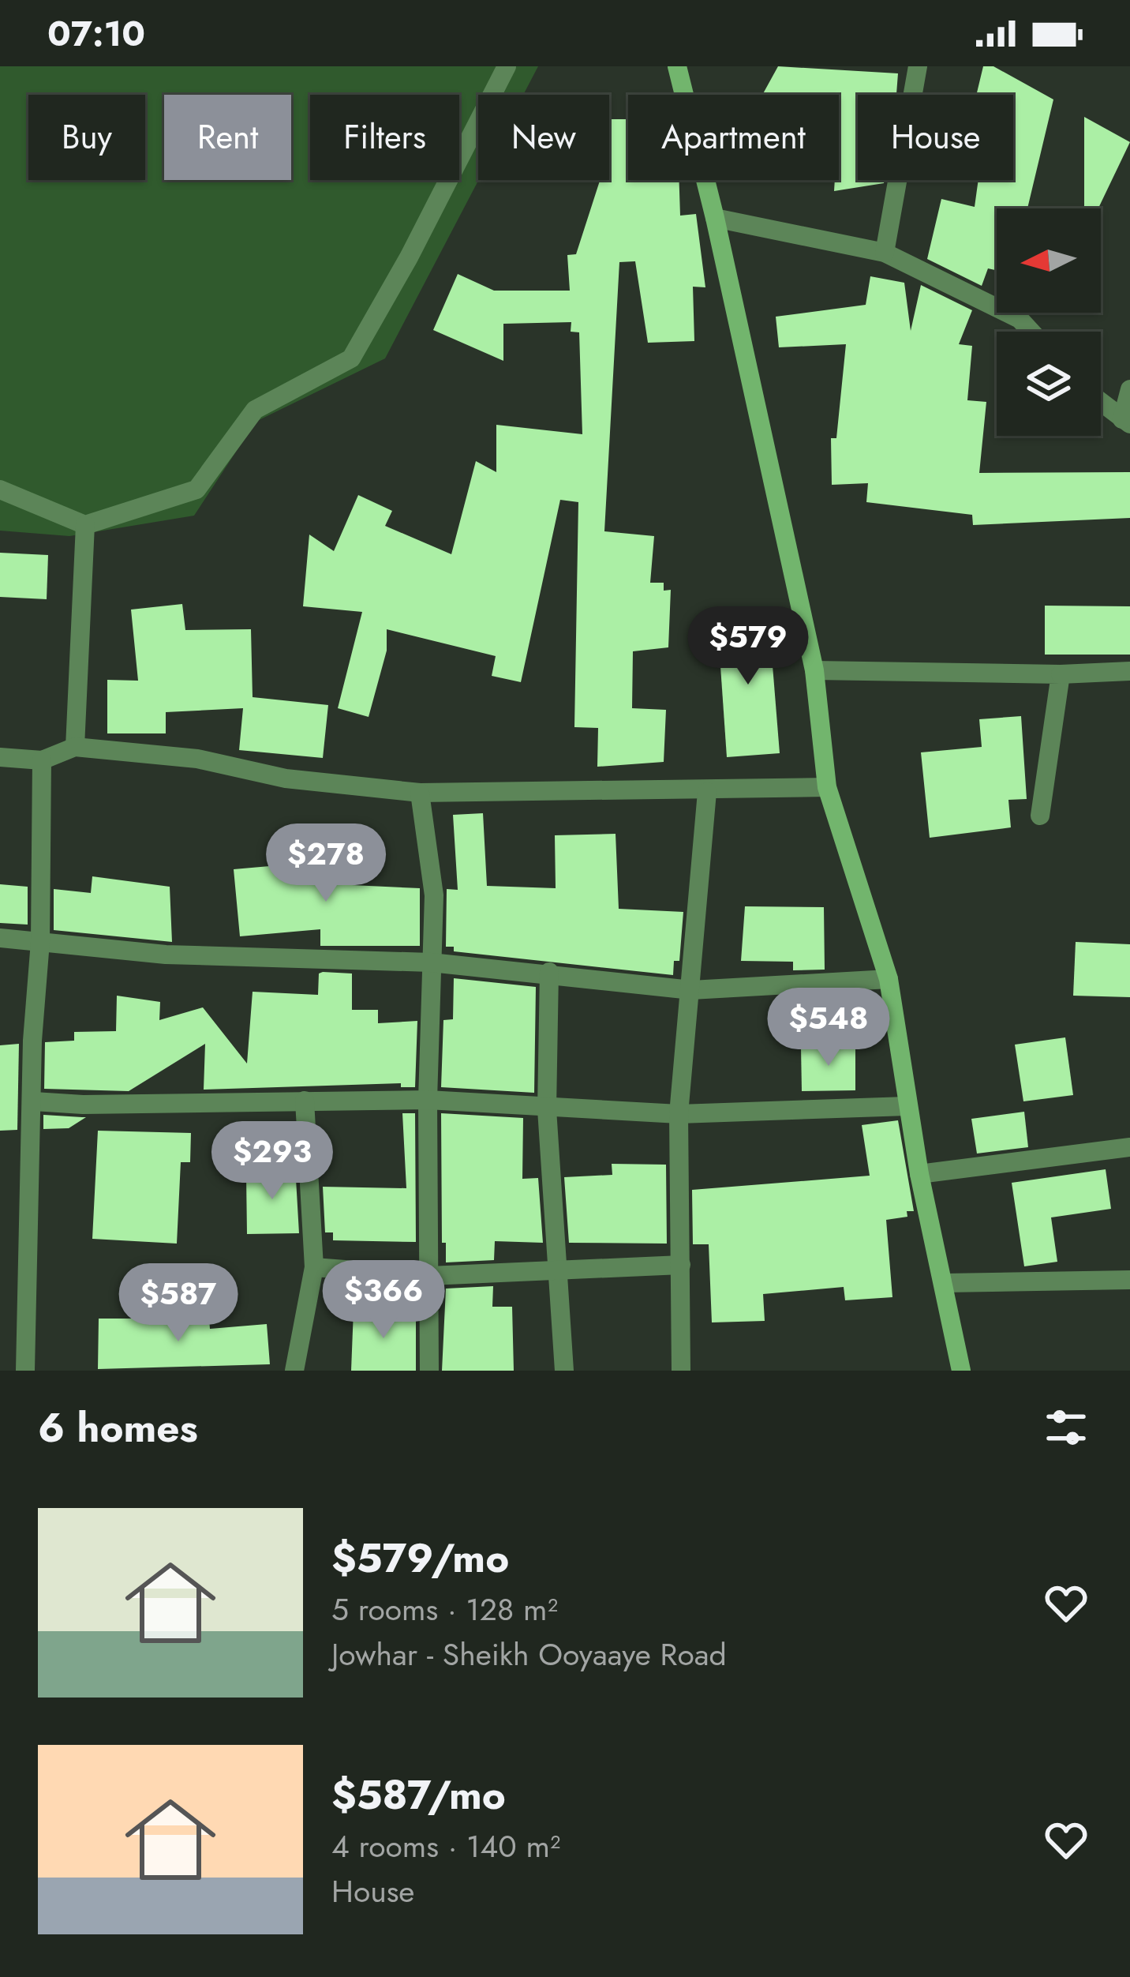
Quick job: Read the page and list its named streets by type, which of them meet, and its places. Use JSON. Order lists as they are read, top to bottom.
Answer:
{
  "north": "left",
  "page": {
    "status": "07:10",
    "chip": [
      "Buy",
      "Rent",
      "Filters",
      "New",
      "Apartment",
      "House"
    ],
    "price": [
      "$579",
      "$278",
      "$548",
      "$293",
      "$366",
      "$587"
    ],
    "heading": "6 homes",
    "list": [
      {
        "name": "$579/mo",
        "note": "5 rooms · 128 m² · Jowhar - Sheikh Ooyaaye Road"
      },
      {
        "name": "$587/mo",
        "note": "4 rooms · 140 m² · House"
      }
    ]
  }
}
